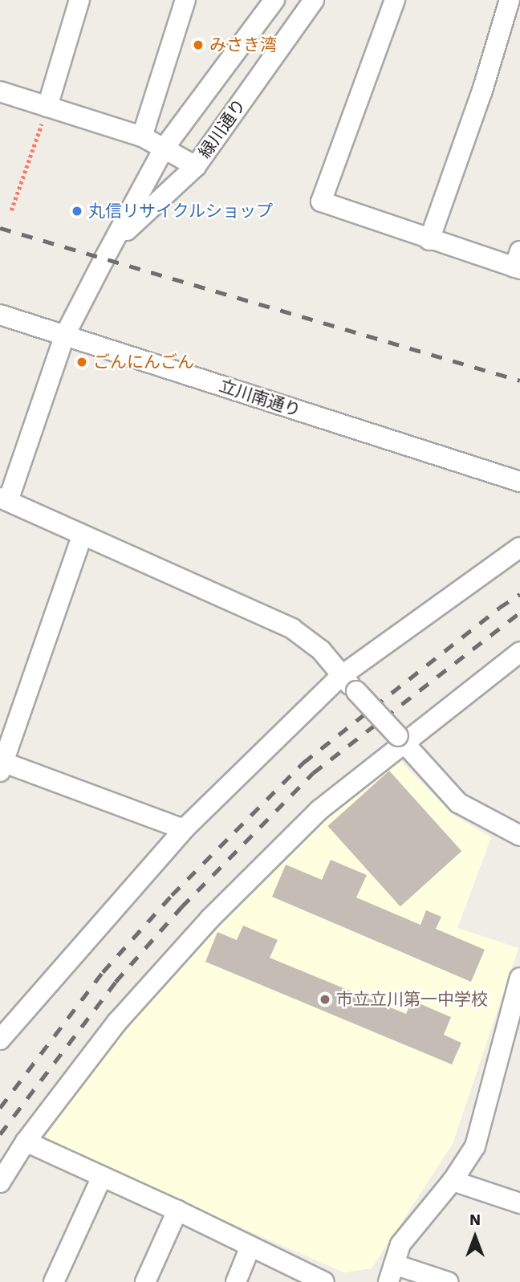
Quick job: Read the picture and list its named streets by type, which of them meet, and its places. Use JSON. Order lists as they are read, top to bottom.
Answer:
{
  "streets": {
    "street": ["緑川通り", "立川南通り"]
  },
  "crossings": [
    ["緑川通り", "立川南通り"]
  ],
  "places": [
    "みさき湾",
    "丸信リサイクルショップ",
    "ごんにんごん",
    "市立立川第一中学校"
  ],
  "north": "top"
}
